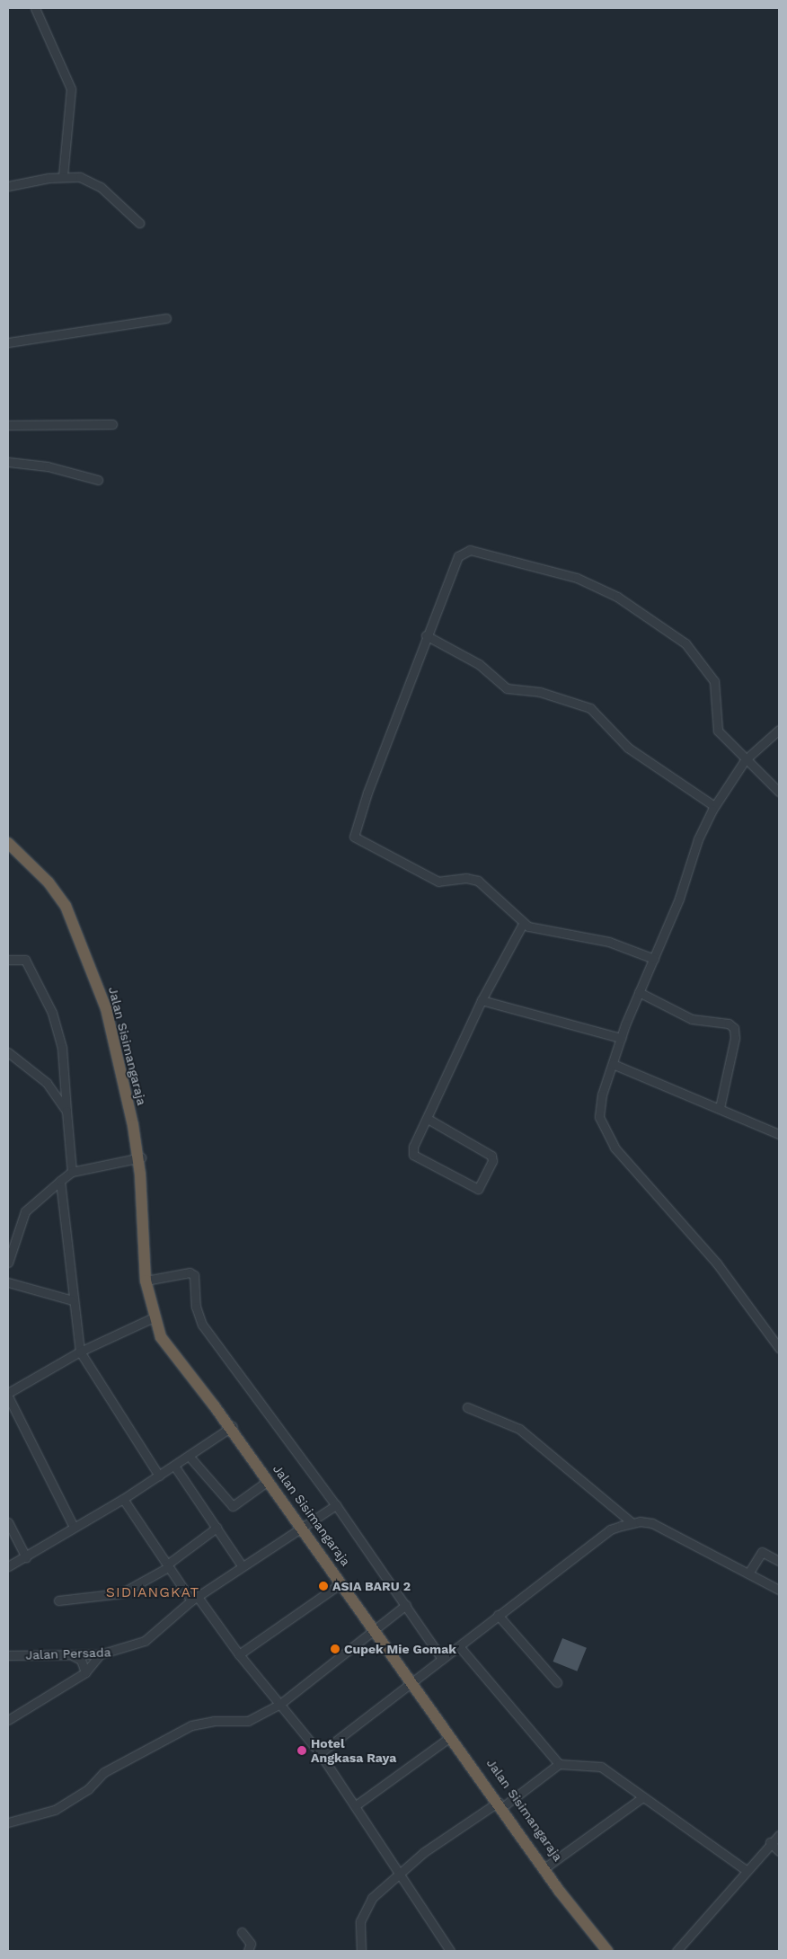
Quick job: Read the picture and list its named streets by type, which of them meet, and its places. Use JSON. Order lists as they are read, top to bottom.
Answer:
{
  "streets": {
    "highway": ["Jalan Sisimangaraja"],
    "street": ["Jalan Persada"]
  },
  "crossings": [
    ["Jalan Sisimangaraja", "Jalan Persada"]
  ],
  "districts": ["SIDIANGKAT"],
  "places": ["ASIA BARU 2", "Cupek Mie Gomak", "Hotel Angkasa Raya"]
}
